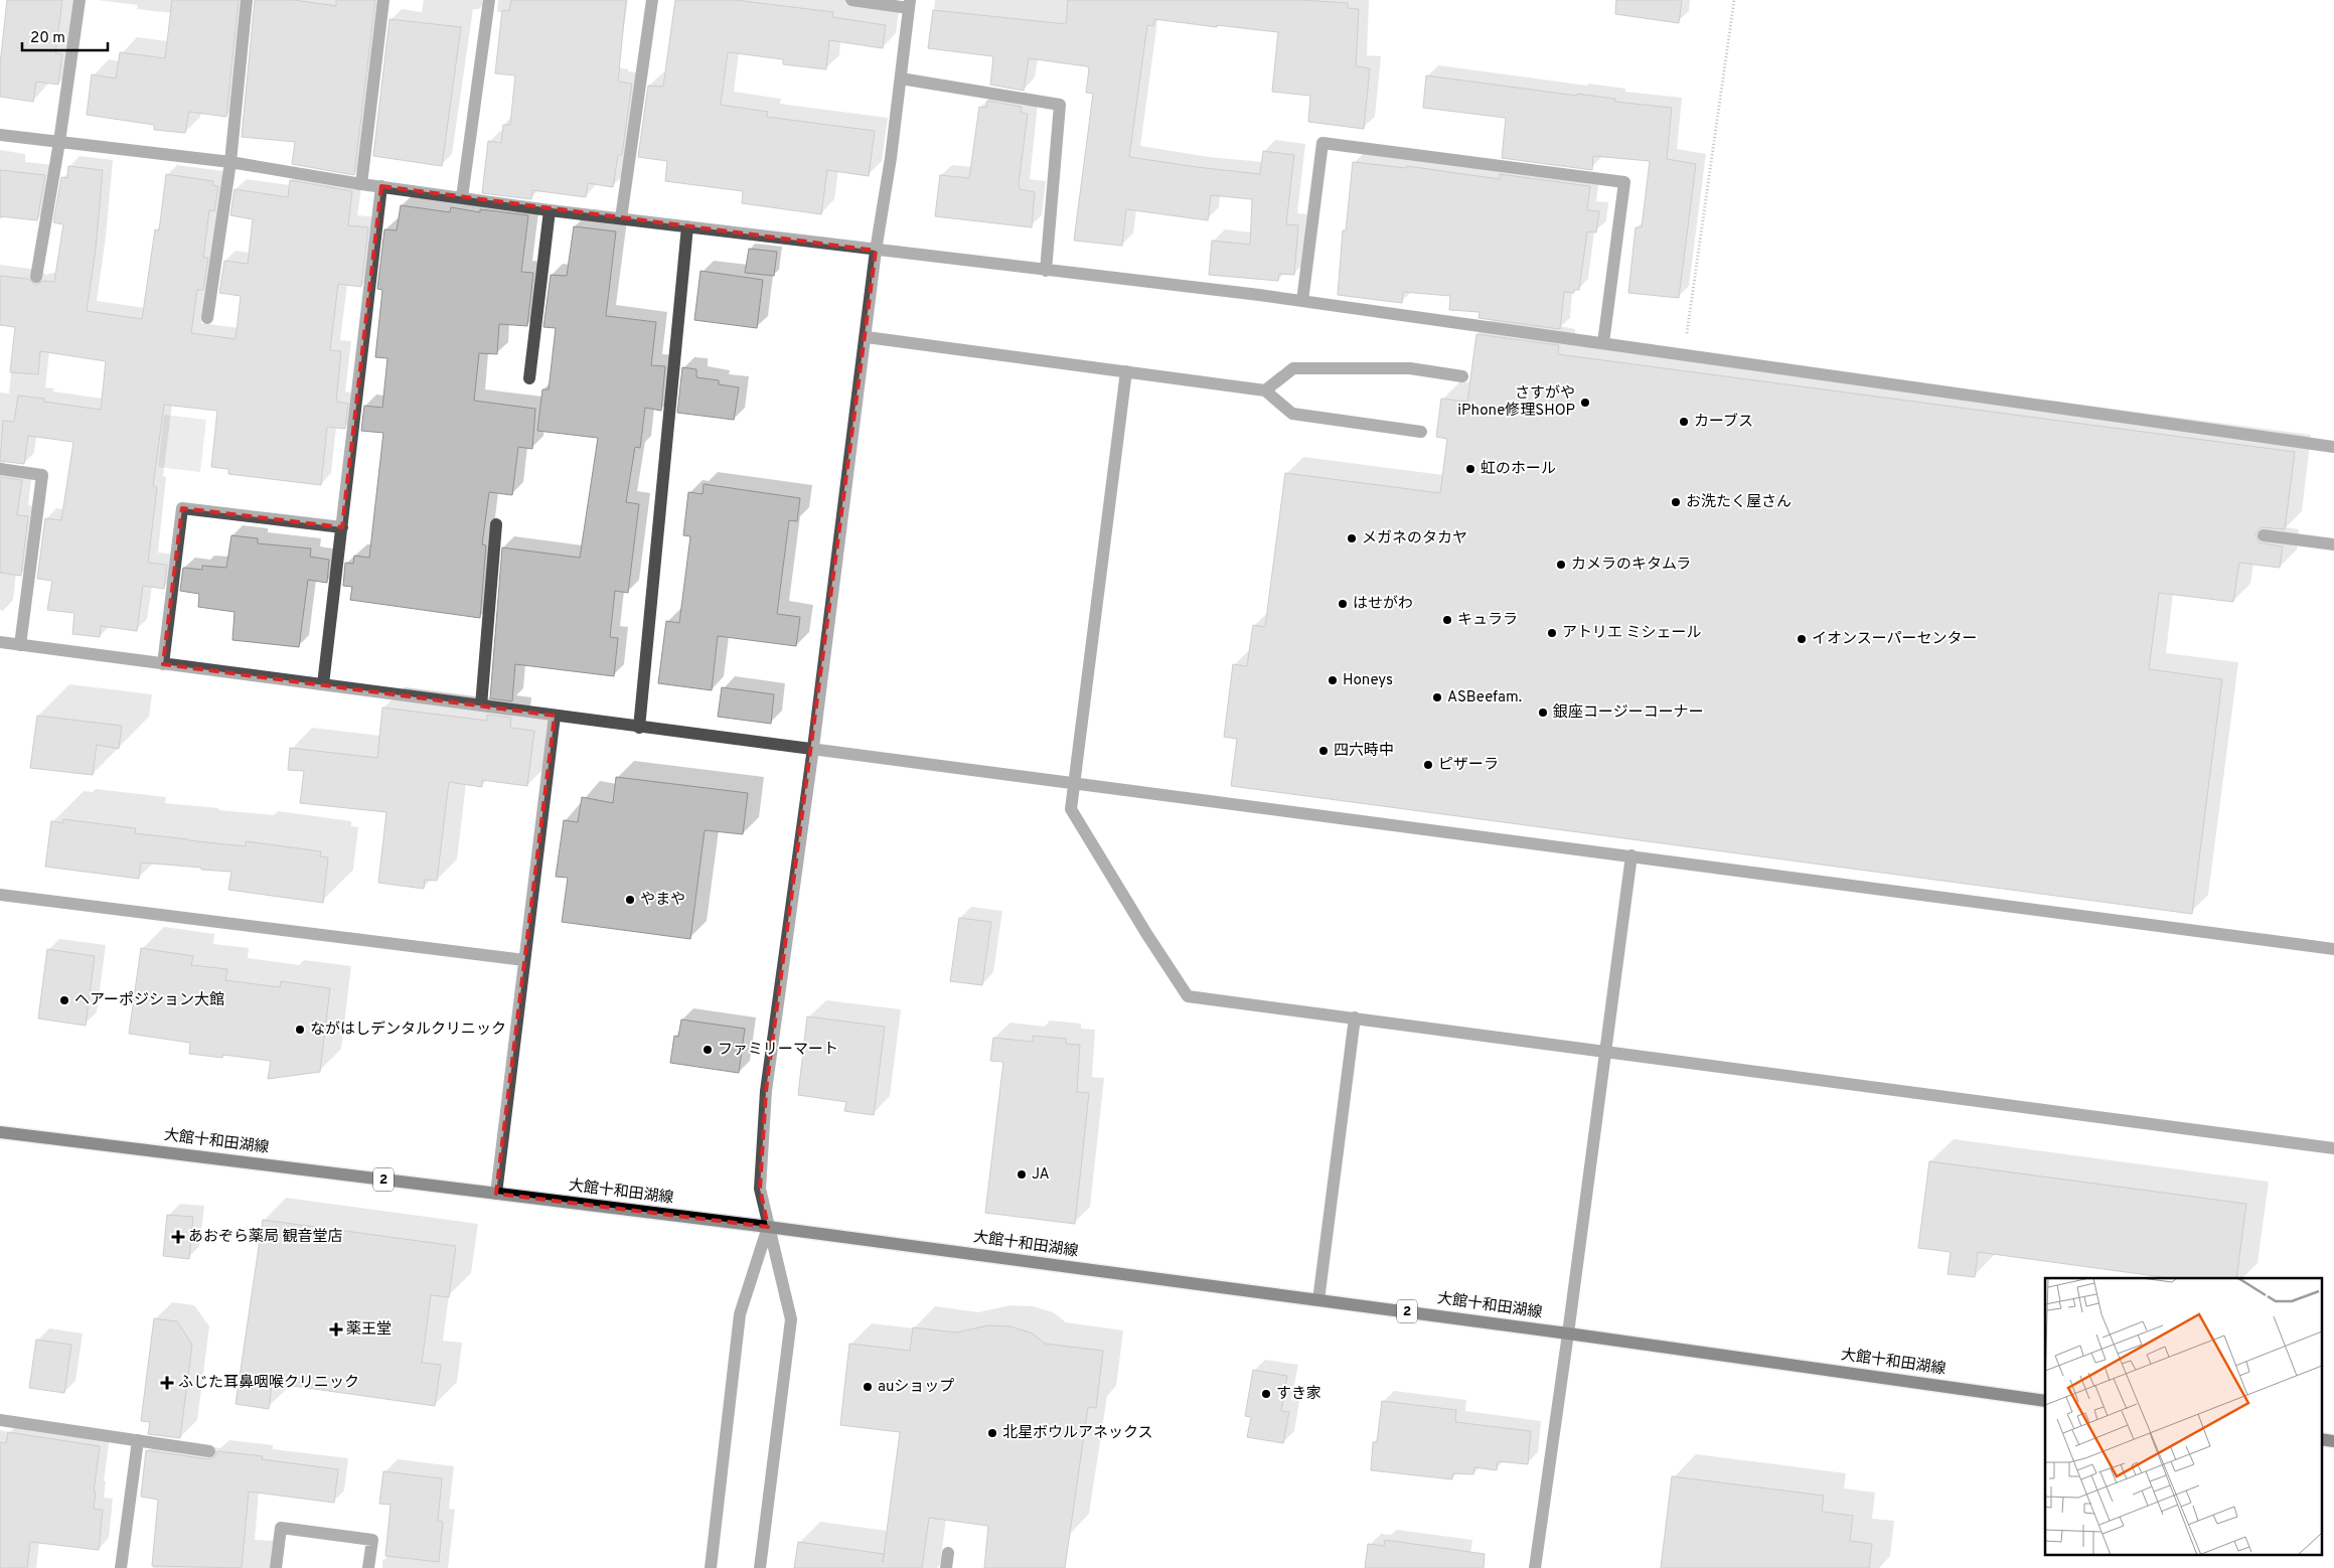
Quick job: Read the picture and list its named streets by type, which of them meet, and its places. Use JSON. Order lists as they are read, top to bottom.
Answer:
{
  "streets": {
    "main road": ["大館十和田湖線", "2"]
  },
  "places": {
    "other": [
      "さすがや iPhone修理SHOP",
      "カーブス",
      "虹のホール",
      "お洗たく屋さん",
      "メガネのタカヤ",
      "カメラのキタムラ",
      "はせがわ",
      "キュララ",
      "アトリエ ミシェール",
      "イオンスーパーセンター",
      "Honeys",
      "ASBeefam.",
      "銀座コージーコーナー",
      "四六時中",
      "ピザーラ",
      "やまや",
      "ヘアーポジション大館",
      "ながはしデンタルクリニック",
      "ファミリーマート",
      "JA",
      "auショップ",
      "すき家",
      "北星ボウルアネックス"
    ],
    "health": ["あおぞら薬局 観音堂店", "薬王堂", "ふじた耳鼻咽喉クリニック"]
  },
  "scale_bar": "20 m"
}
